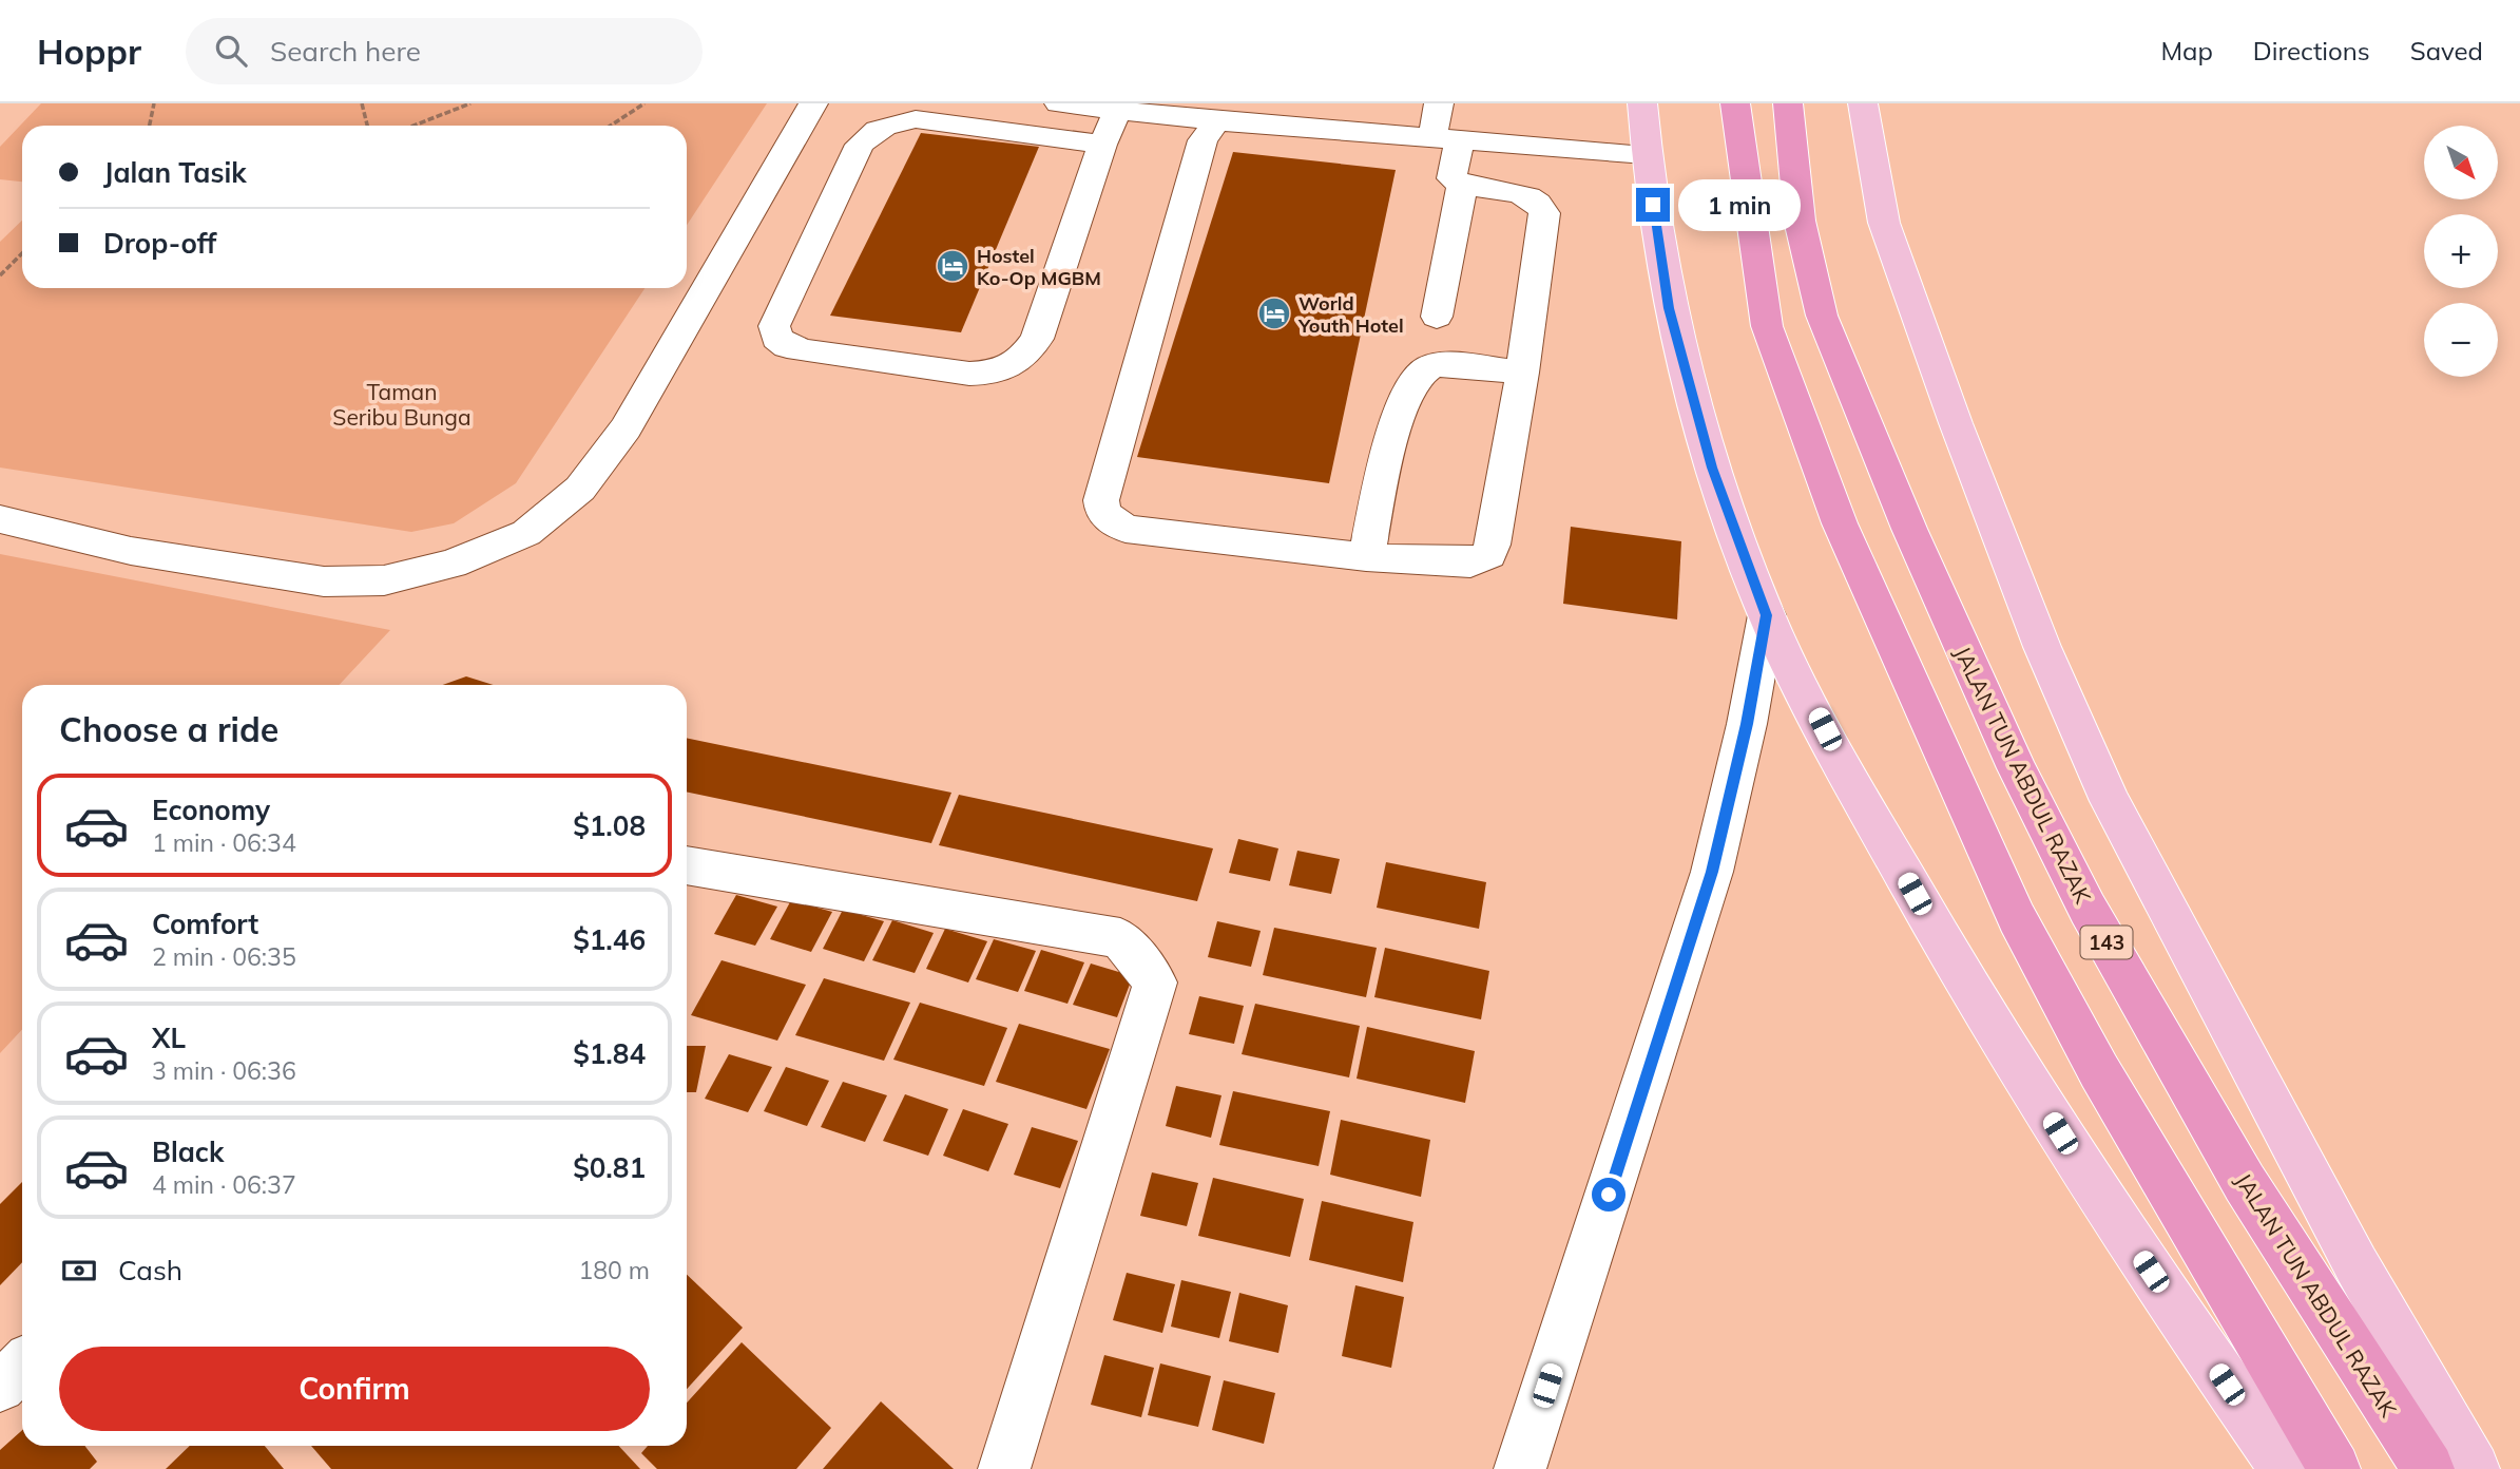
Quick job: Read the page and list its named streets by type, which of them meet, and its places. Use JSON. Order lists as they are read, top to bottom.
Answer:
{
  "streets": {
    "highway": ["JALAN TUN ABDUL RAZAK", "143"]
  },
  "parks": ["Taman Seribu Bunga"],
  "places": {
    "hotel": ["Hostel Ko-Op MGBM", "World Youth Hotel"]
  },
  "north": "bottom right",
  "page": {
    "header": "Hoppr",
    "search": "Search here",
    "nav": ["Map", "Directions", "Saved"],
    "map_buttons": ["+", "−"],
    "banner": ["Jalan Tasik", "Drop-off"],
    "bubble": "1 min",
    "heading": "Choose a ride",
    "list": [
      {
        "name": "Economy",
        "note": "1 min · 06:34",
        "value": "$1.08"
      },
      {
        "name": "Comfort",
        "note": "2 min · 06:35",
        "value": "$1.46"
      },
      {
        "name": "XL",
        "note": "3 min · 06:36",
        "value": "$1.84"
      },
      {
        "name": "Black",
        "note": "4 min · 06:37",
        "value": "$0.81"
      }
    ],
    "pay": ["Cash", "180 m"],
    "buttons": "Confirm"
  }
}
